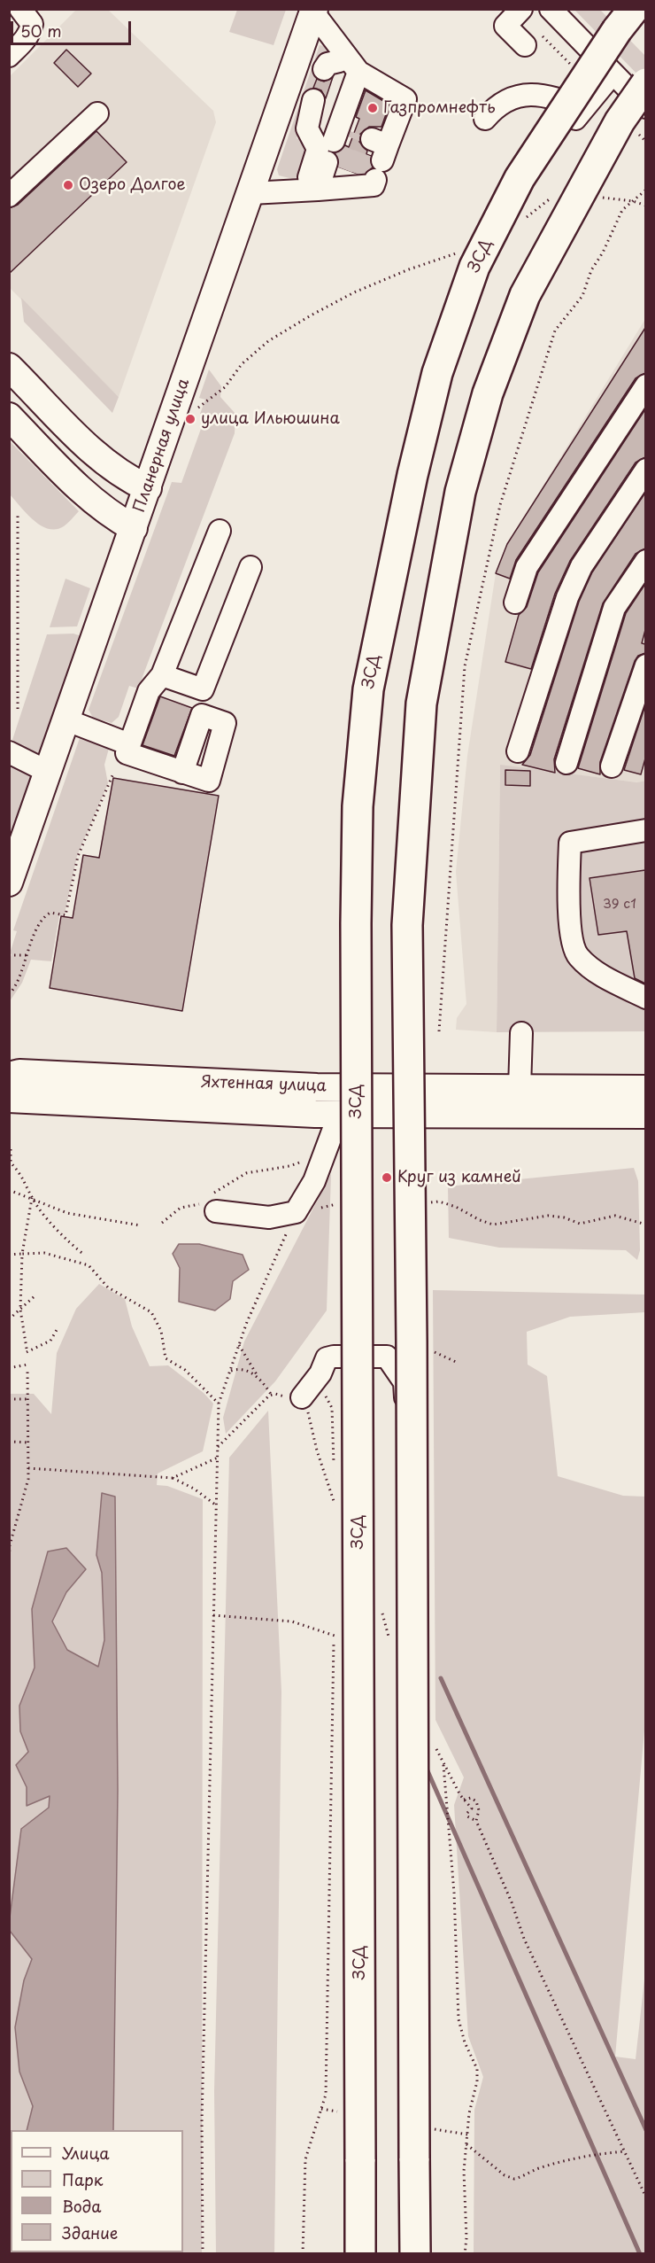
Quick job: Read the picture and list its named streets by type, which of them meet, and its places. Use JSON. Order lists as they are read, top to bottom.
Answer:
{
  "streets": {
    "highway": ["ЗСД"],
    "main road": ["Планерная улица", "Яхтенная улица"]
  },
  "places": [
    "Газпромнефть",
    "Озеро Долгое",
    "улица Ильюшина",
    "Круг из камней"
  ],
  "house_numbers": ["39 с1"],
  "legend": [
    "Улица",
    "Парк",
    "Вода",
    "Здание"
  ],
  "scale_bar": "50 m"
}
